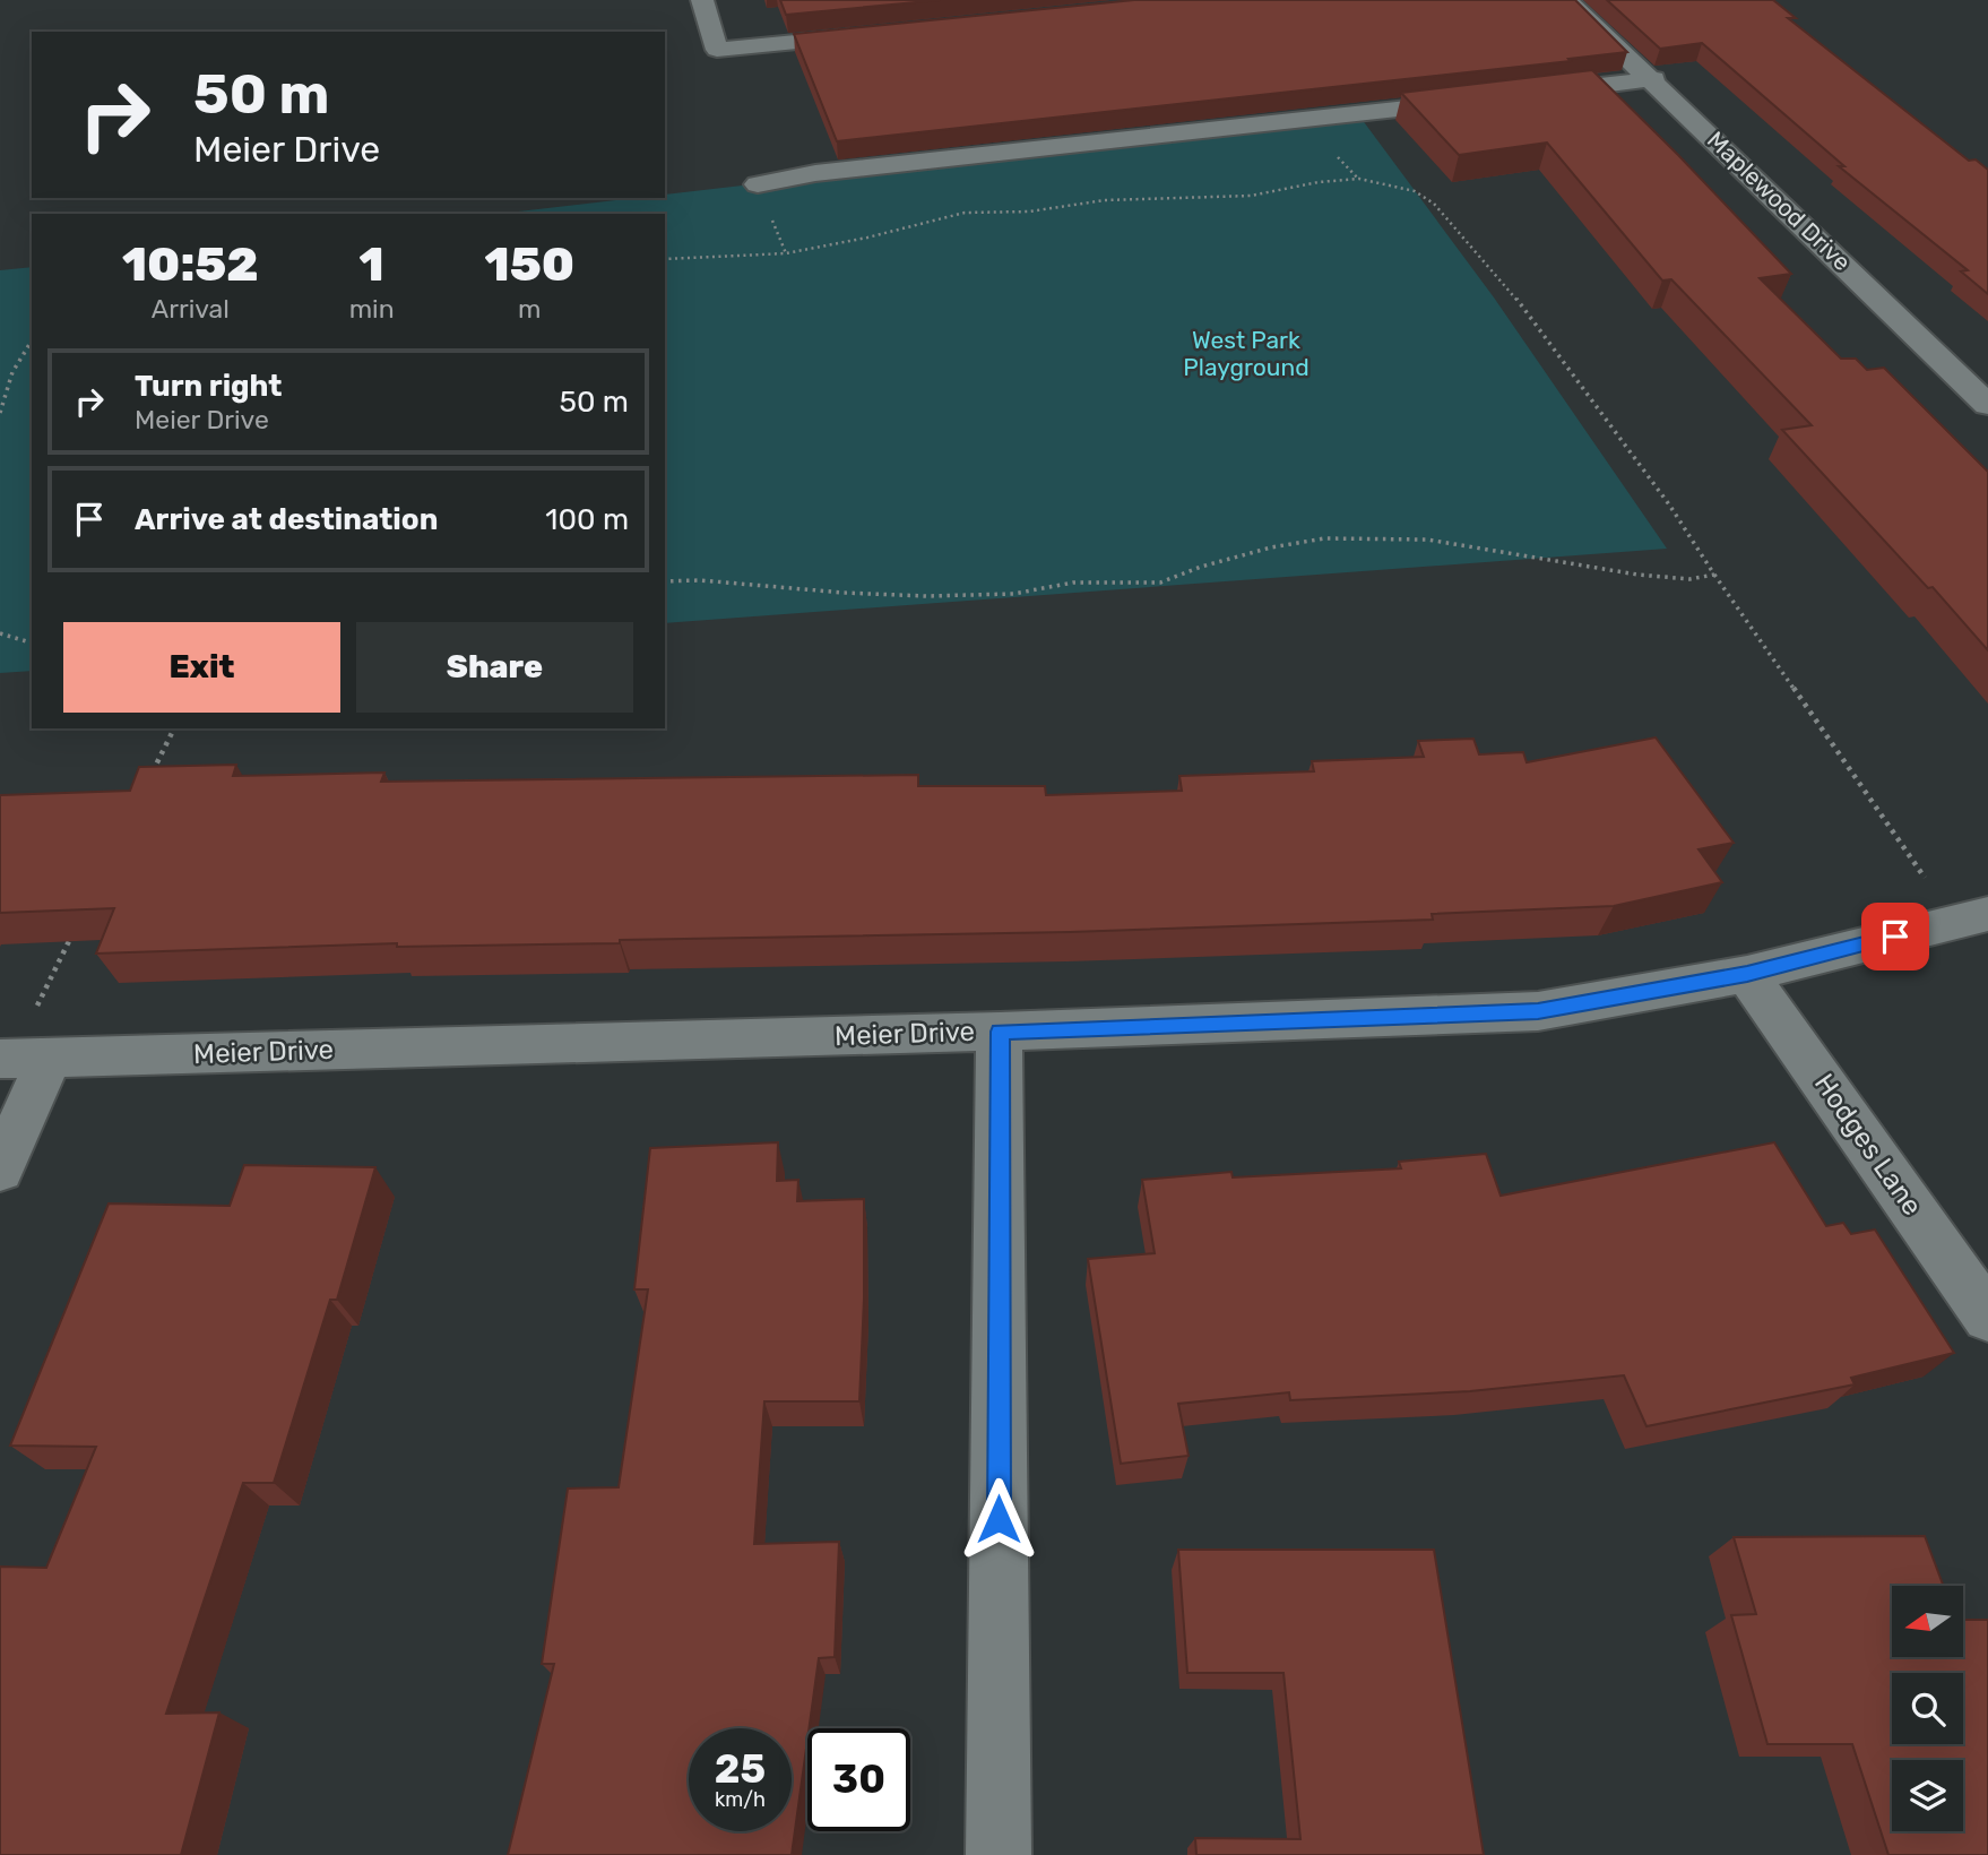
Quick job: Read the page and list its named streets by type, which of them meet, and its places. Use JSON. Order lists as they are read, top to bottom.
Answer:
{
  "streets": {
    "street": ["Maplewood Drive", "Meier Drive", "Hodges Lane"]
  },
  "crossings": [
    ["Meier Drive", "Hodges Lane"]
  ],
  "parks": ["West Park Playground"],
  "north": "left",
  "page": {
    "turn": ["50 m", "Meier Drive"],
    "eta": [
      "10:52",
      "Arrival",
      "1",
      "min",
      "150",
      "m"
    ],
    "list": [
      {
        "name": "Turn right",
        "note": "Meier Drive",
        "value": "50 m"
      },
      {
        "name": "Arrive at destination",
        "value": "100 m"
      }
    ],
    "buttons": ["Exit", "Share"],
    "speed": "25 km/h",
    "limit": "30"
  }
}
